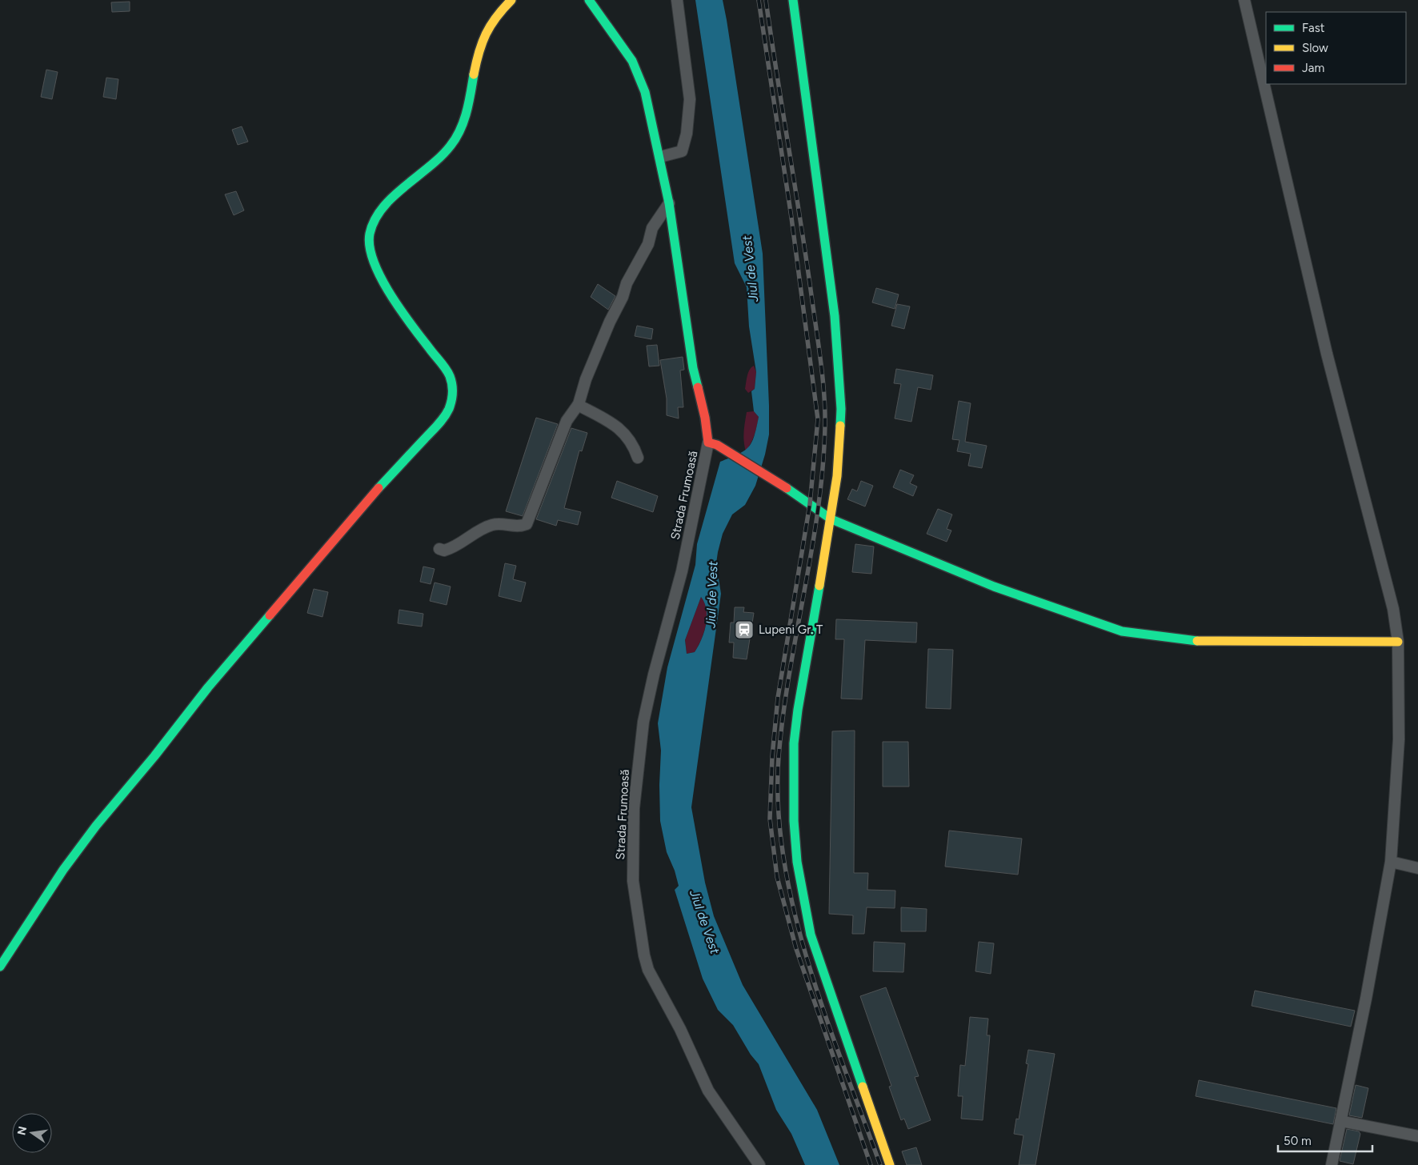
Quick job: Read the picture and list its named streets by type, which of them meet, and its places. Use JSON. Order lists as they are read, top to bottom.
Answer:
{
  "streets": {
    "street": ["Strada Frumoasă"]
  },
  "water": ["Jiul de Vest"],
  "places": {
    "station": ["Lupeni Gr. T"]
  },
  "legend": ["Fast", "Slow", "Jam"],
  "scale_bar": "50 m",
  "north": "left"
}
